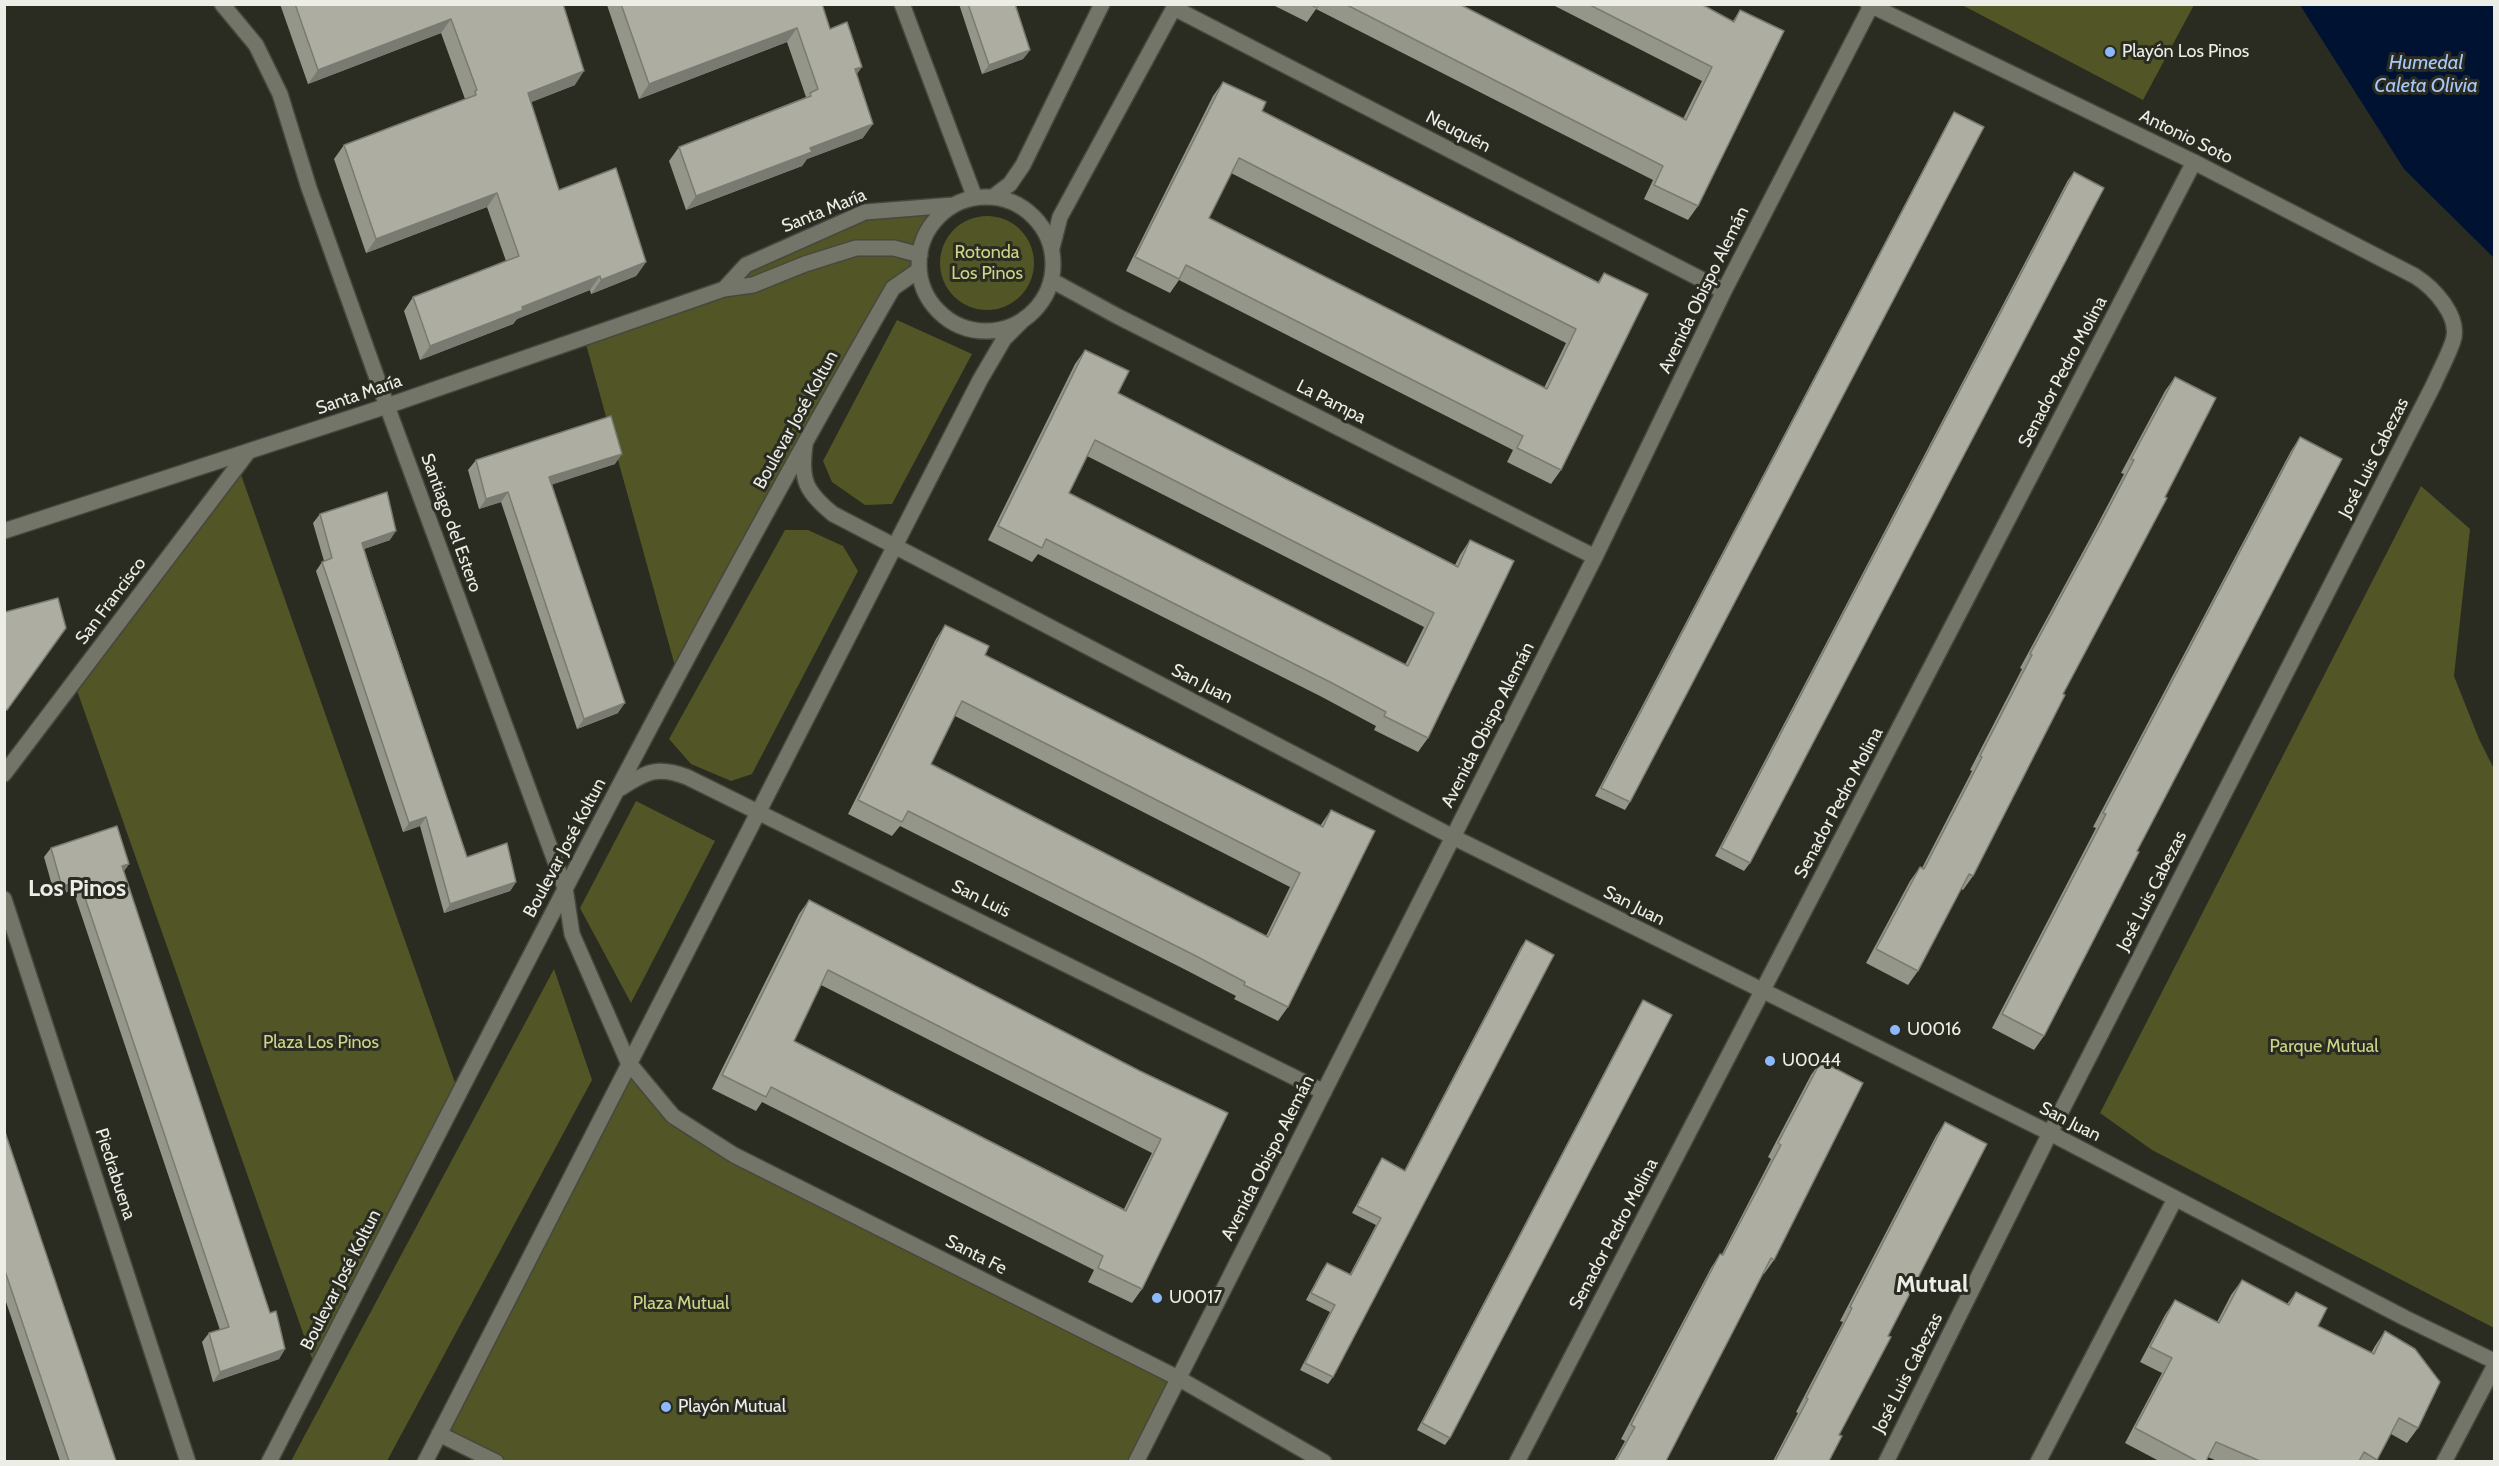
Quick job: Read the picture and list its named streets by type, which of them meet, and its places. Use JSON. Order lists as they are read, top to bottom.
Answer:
{
  "streets": {
    "street": [
      "Neuquén",
      "Antonio Soto",
      "Santa María",
      "Avenida Obispo Alemán",
      "Senador Pedro Molina",
      "La Pampa",
      "Boulevar José Koltun",
      "José Luis Cabezas",
      "Santiago del Estero",
      "San Francisco",
      "San Juan",
      "San Luis",
      "Piedrabuena",
      "Santa Fe"
    ]
  },
  "crossings": [
    ["Neuquén", "Avenida Obispo Alemán"],
    ["Antonio Soto", "Avenida Obispo Alemán"],
    ["Antonio Soto", "Senador Pedro Molina"],
    ["Antonio Soto", "José Luis Cabezas"],
    ["Santa María", "La Pampa"],
    ["Santa María", "Boulevar José Koltun"],
    ["Santa María", "Santiago del Estero"],
    ["Santa María", "San Francisco"],
    ["Avenida Obispo Alemán", "La Pampa"],
    ["Avenida Obispo Alemán", "San Juan"],
    ["Avenida Obispo Alemán", "San Luis"],
    ["Avenida Obispo Alemán", "Santa Fe"],
    ["Senador Pedro Molina", "San Juan"],
    ["La Pampa", "Boulevar José Koltun"],
    ["Boulevar José Koltun", "Santiago del Estero"],
    ["Boulevar José Koltun", "San Juan"],
    ["Boulevar José Koltun", "San Luis"],
    ["José Luis Cabezas", "San Juan"],
    ["Santiago del Estero", "Santa Fe"]
  ],
  "districts": ["Los Pinos", "Mutual"],
  "water": ["Humedal Caleta Olivia"],
  "parks": [
    "Rotonda Los Pinos",
    "Plaza Los Pinos",
    "Parque Mutual",
    "Plaza Mutual"
  ],
  "places": [
    "Playón Los Pinos",
    "U0016",
    "U0044",
    "U0017",
    "Playón Mutual"
  ]
}
